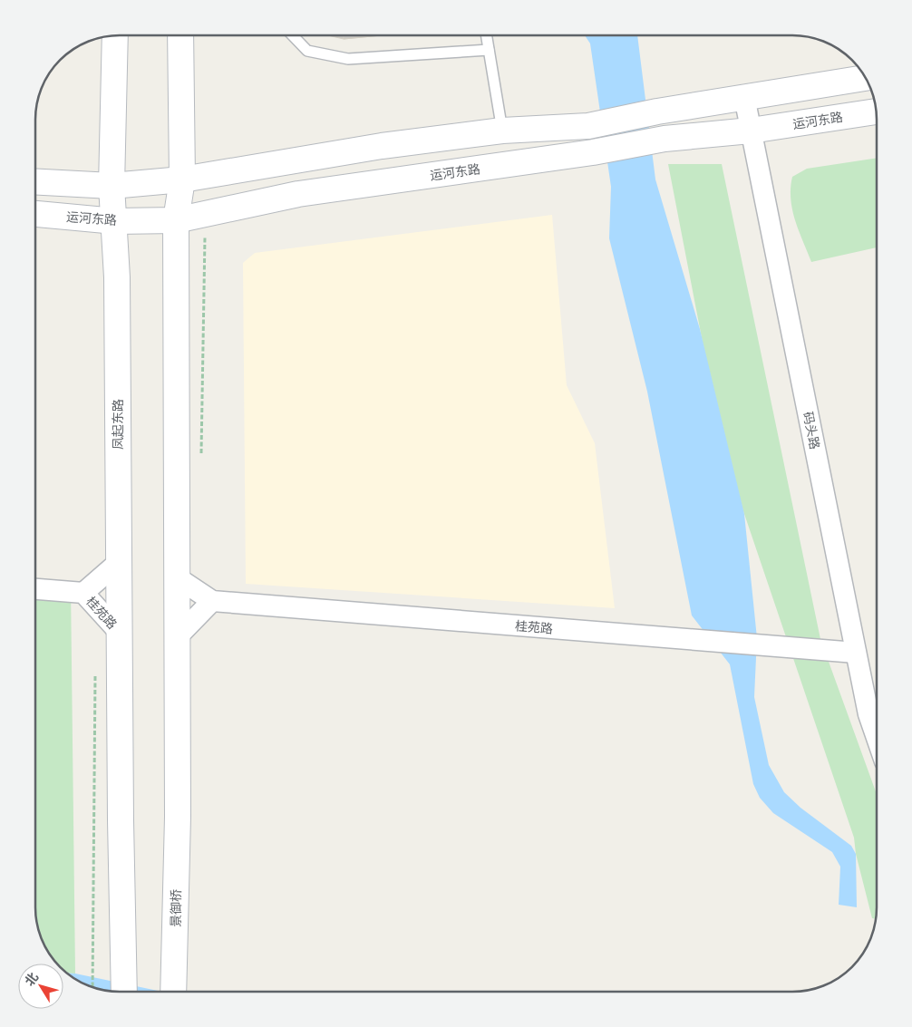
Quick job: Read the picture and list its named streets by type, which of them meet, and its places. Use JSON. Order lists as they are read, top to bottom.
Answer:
{
  "streets": {
    "main road": ["运河东路", "凤起东路", "景御桥"],
    "street": ["码头路", "桂苑路"]
  },
  "crossings": [
    ["运河东路", "凤起东路"],
    ["运河东路", "码头路"],
    ["凤起东路", "桂苑路"],
    ["码头路", "桂苑路"]
  ],
  "north": "top left"
}
